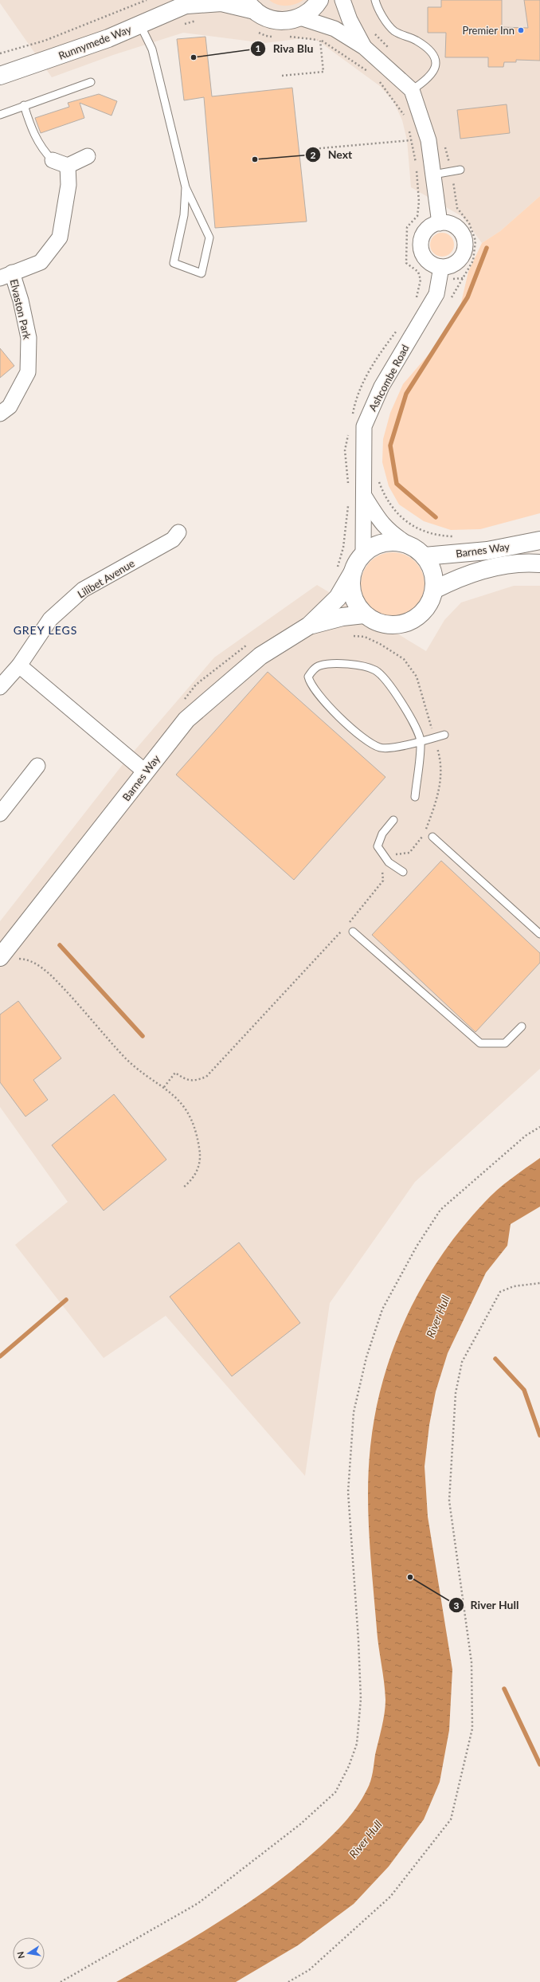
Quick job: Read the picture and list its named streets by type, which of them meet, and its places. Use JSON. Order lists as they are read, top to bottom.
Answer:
{
  "streets": {
    "street": [
      "Runnymede Way",
      "Elvaston Park",
      "Ashcombe Road",
      "Barnes Way",
      "Lilibet Avenue"
    ]
  },
  "crossings": [
    ["Ashcombe Road", "Barnes Way"]
  ],
  "districts": ["GREY LEGS"],
  "water": ["River Hull"],
  "places": [
    "Premier Inn",
    "Riva Blu",
    "Next",
    "River Hull"
  ],
  "north": "left"
}
